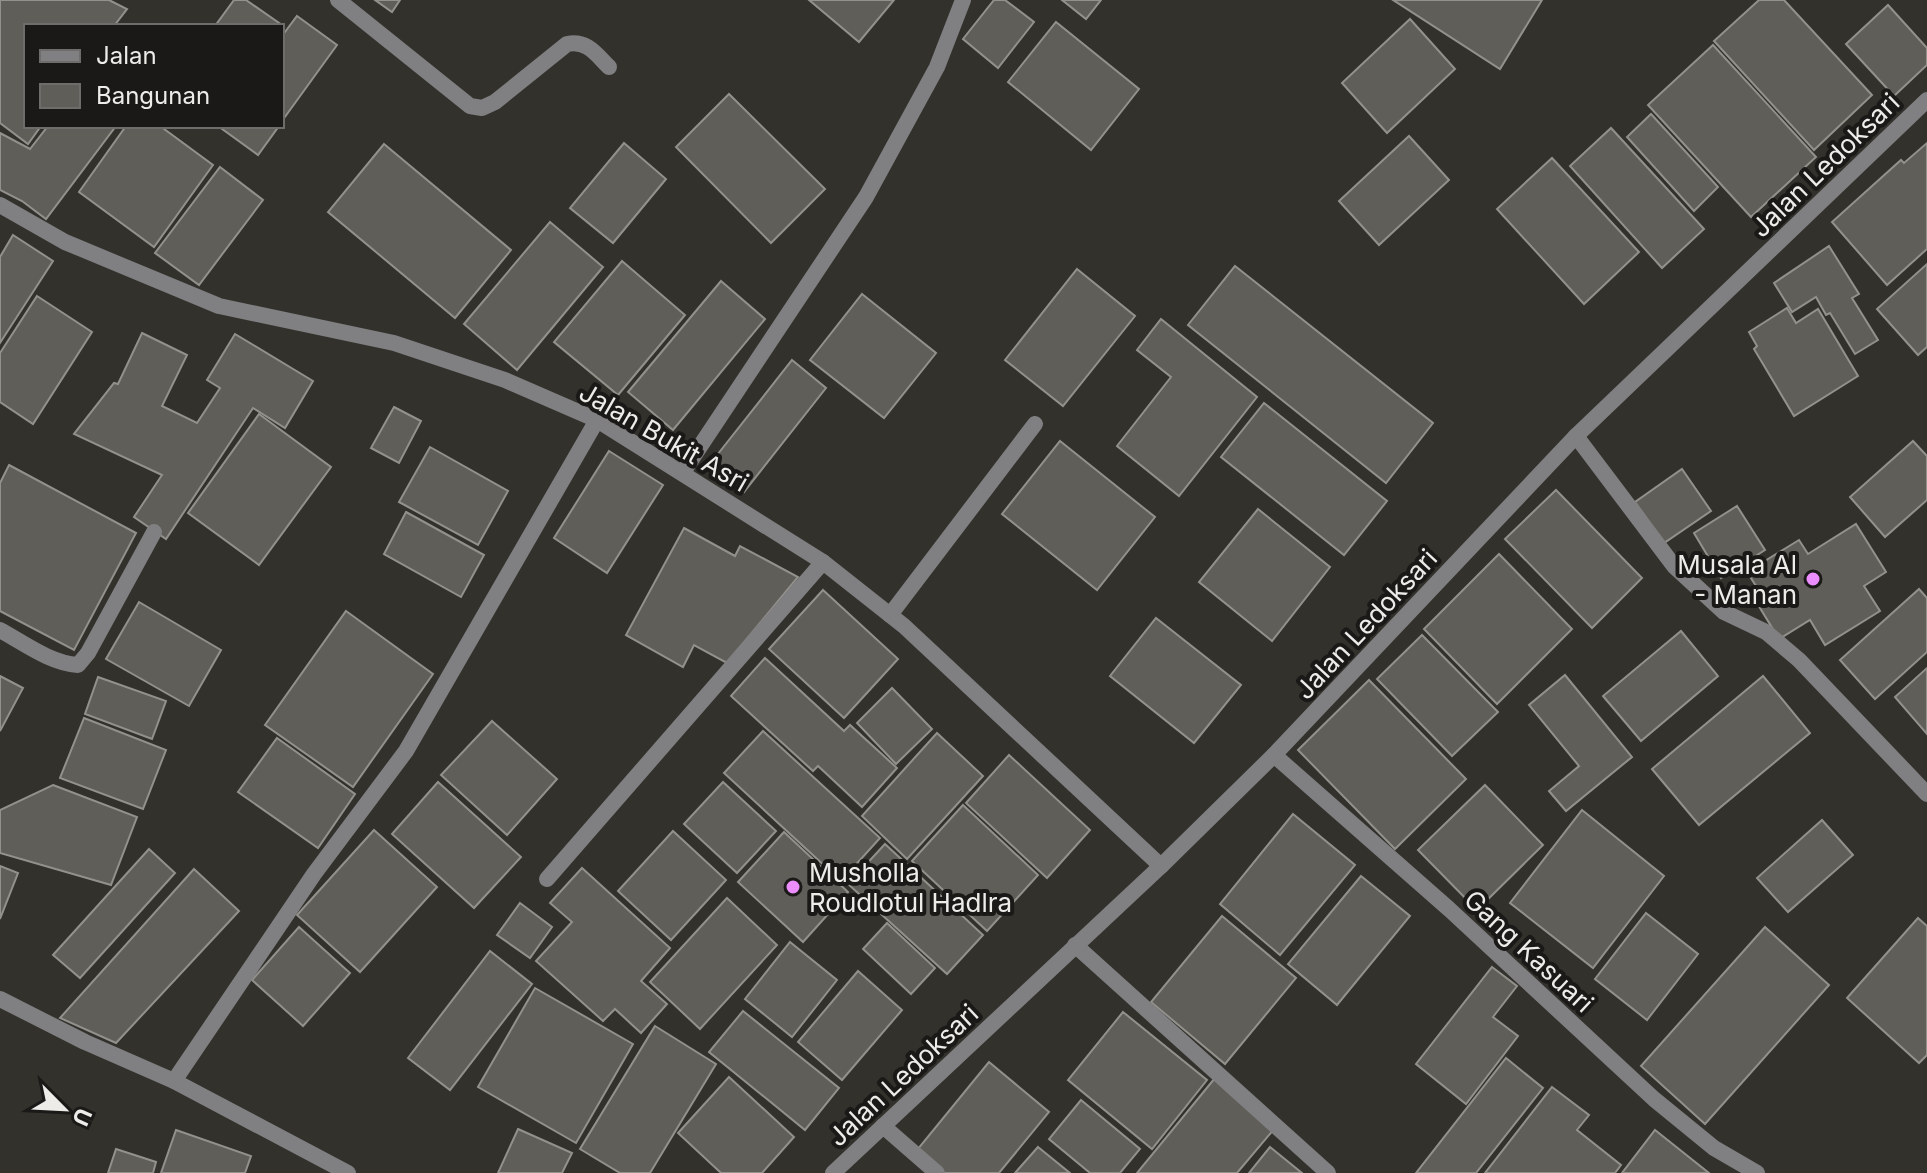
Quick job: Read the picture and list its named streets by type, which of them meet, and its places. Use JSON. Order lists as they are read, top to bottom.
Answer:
{
  "streets": {
    "street": ["Jalan Ledoksari", "Jalan Bukit Asri", "Gang Kasuari"]
  },
  "crossings": [
    ["Jalan Ledoksari", "Jalan Bukit Asri"],
    ["Jalan Ledoksari", "Gang Kasuari"]
  ],
  "places": ["Musala Al - Manan", "Musholla Roudlotul Hadlra"],
  "legend": ["Jalan", "Bangunan"],
  "north": "bottom right"
}
